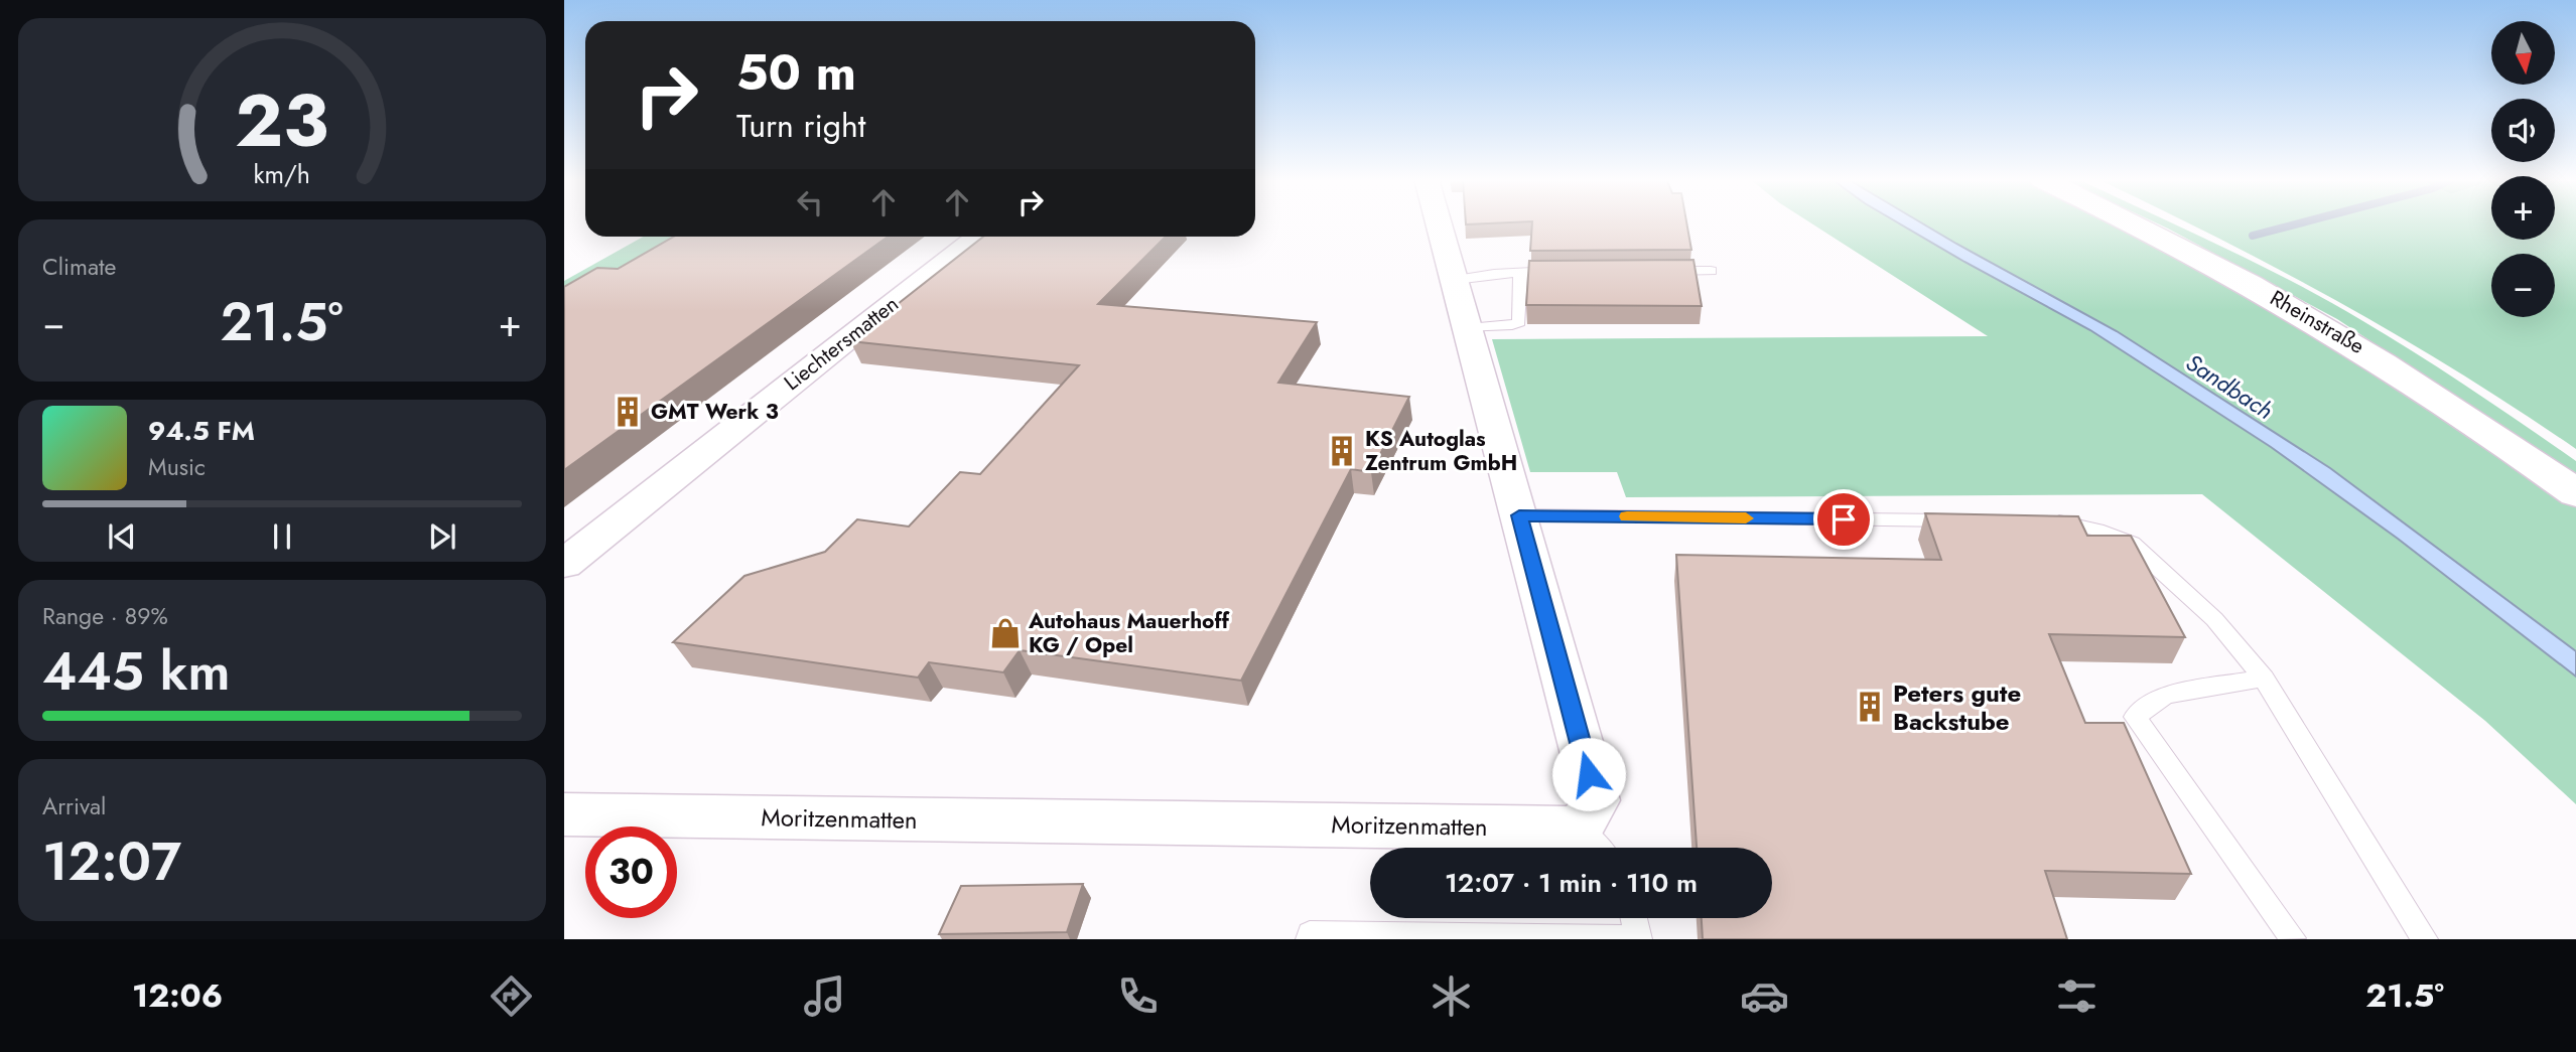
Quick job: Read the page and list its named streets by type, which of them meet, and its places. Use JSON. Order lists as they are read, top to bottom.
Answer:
{
  "streets": {
    "street": ["Rheinstraße", "Liechtersmatten", "Moritzenmatten"]
  },
  "water": ["Sandbach"],
  "places": {
    "building": ["GMT Werk 3", "KS Autoglas Zentrum GmbH", "Peters gute Backstube"],
    "shop": ["Autohaus Mauerhoff KG / Opel"]
  },
  "north": "bottom",
  "page": {
    "map_buttons": ["+", "−"],
    "turn": ["50 m", "Turn right"],
    "tile": [
      "Climate",
      ["Range · 89%", "445 km"],
      ["Arrival", "12:07"]
    ],
    "heat": ["−", "21.5°", "+"],
    "song": ["94.5 FM", "Music"],
    "limit": "30",
    "trip": "12:07 · 1 min · 110 m",
    "tabs": ["12:06", "21.5°"],
    "gauge": ["23", "km/h"]
  }
}
